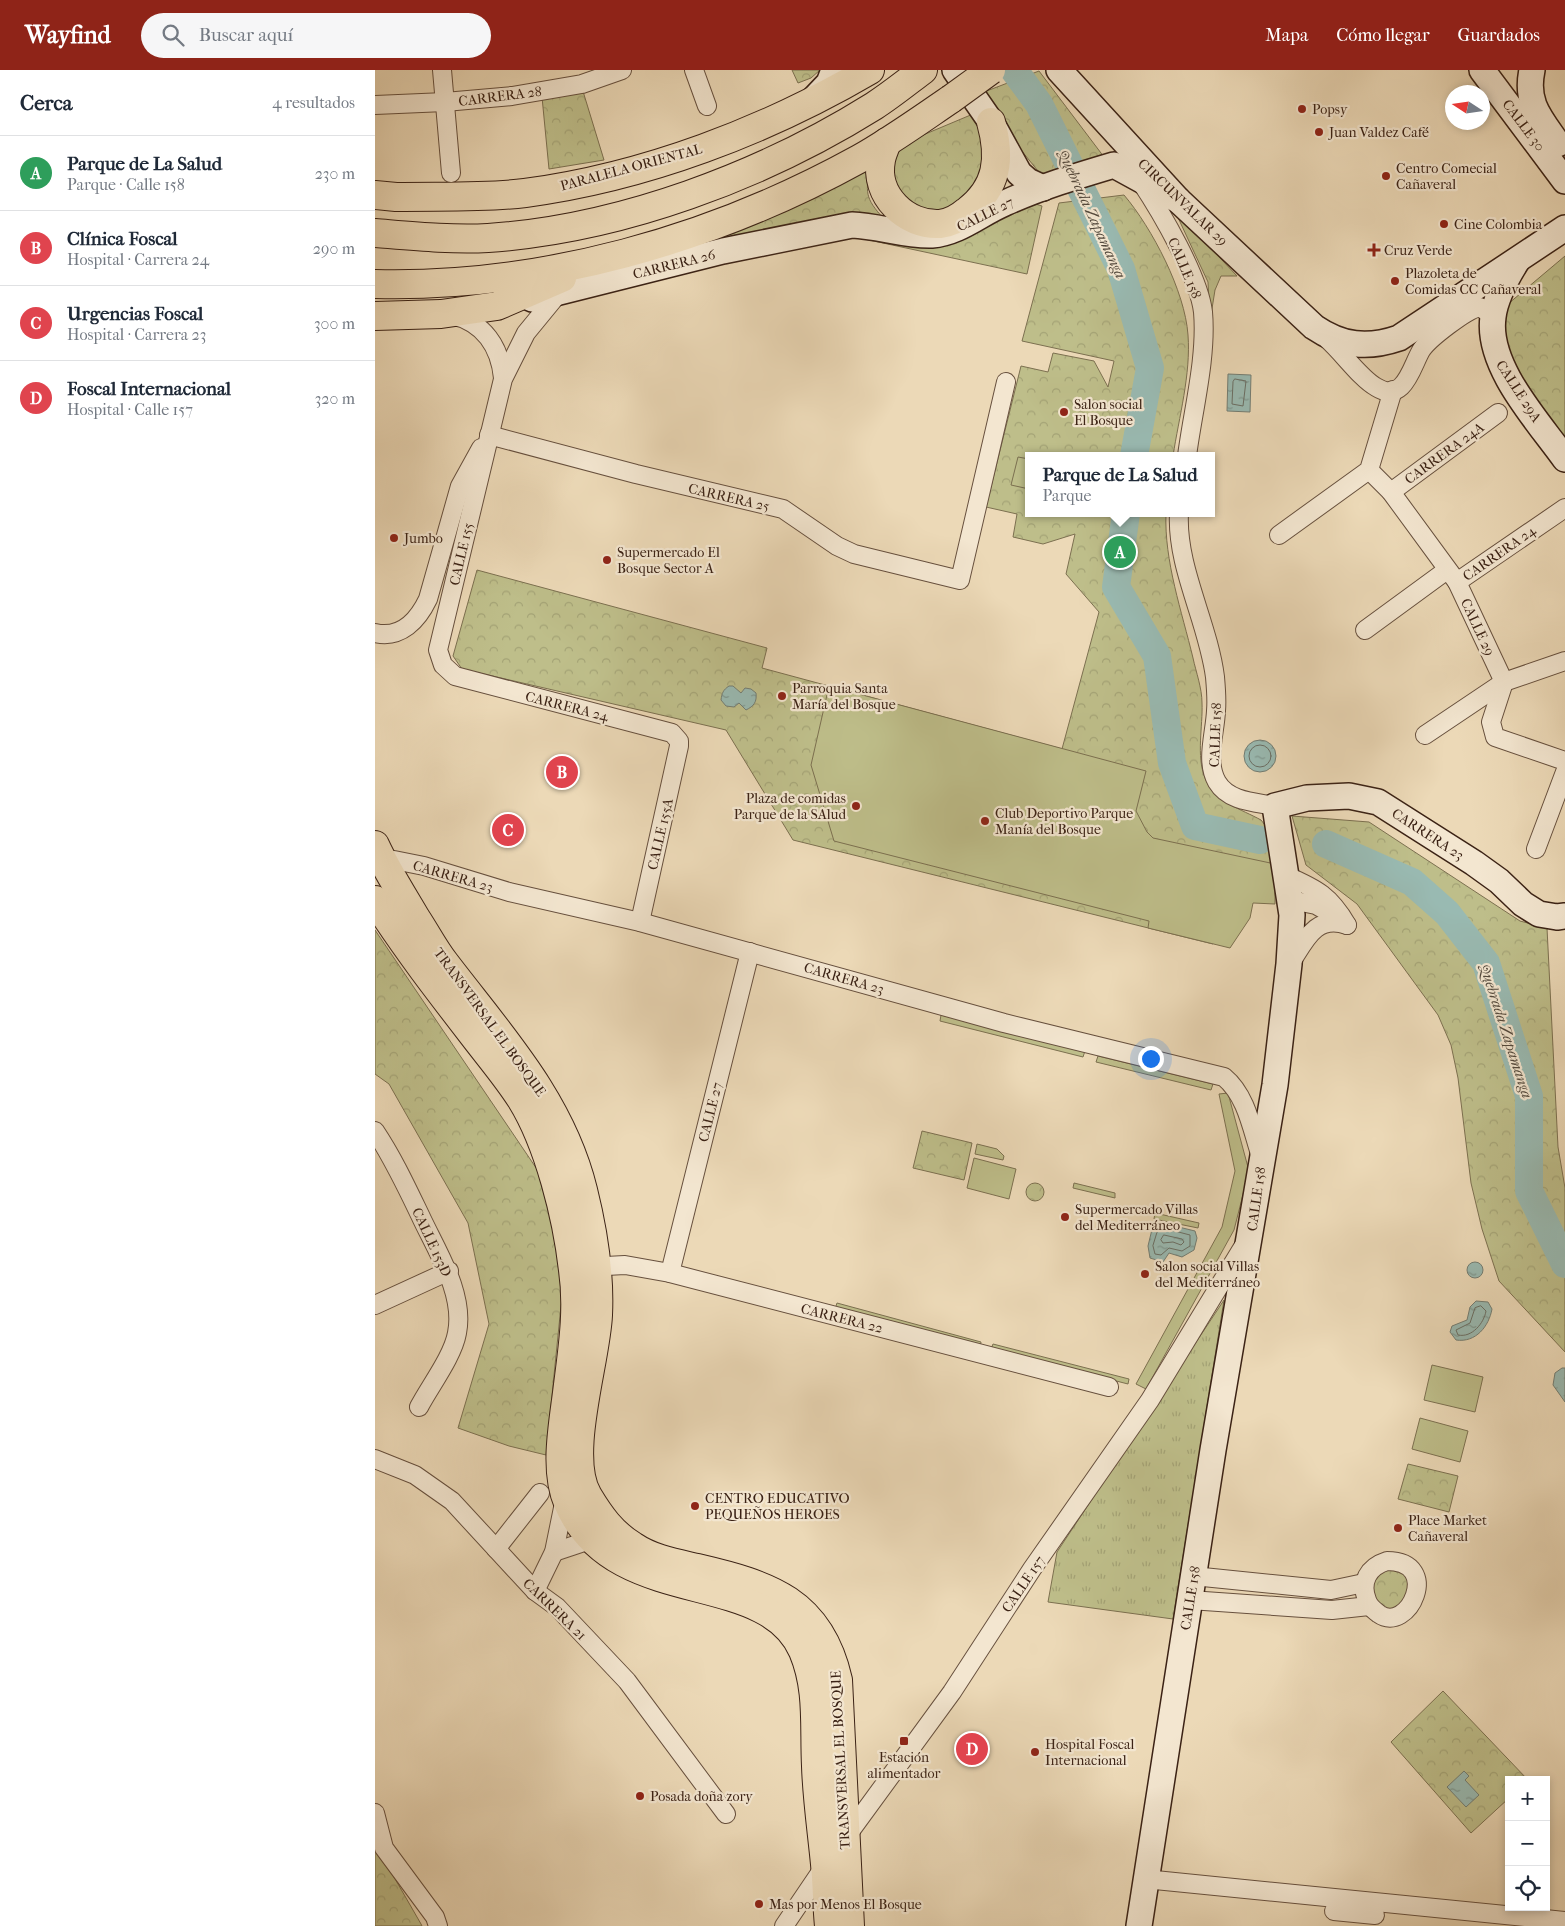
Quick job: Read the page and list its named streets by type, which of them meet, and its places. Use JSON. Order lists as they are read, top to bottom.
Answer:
{
  "streets": {
    "main road": ["PARALELA ORIENTAL", "TRANSVERSAL EL BOSQUE"],
    "street": [
      "CARRERA 28",
      "CALLE 30",
      "CIRCUNVALAR 29",
      "CALLE 27",
      "CARRERA 26",
      "CALLE 158",
      "CALLE 29A",
      "CARRERA 24A",
      "CARRERA 25",
      "CARRERA 24",
      "CALLE 155",
      "CALLE 29",
      "CALLE 155A",
      "CARRERA 23",
      "CALLE 153D",
      "CARRERA 22",
      "CALLE 157",
      "CARRERA 21"
    ]
  },
  "crossings": [
    ["CALLE 27", "CARRERA 26"],
    ["CALLE 27", "CARRERA 23"],
    ["CALLE 27", "CARRERA 22"],
    ["CARRERA 26", "CALLE 155"],
    ["CALLE 158", "CARRERA 23"],
    ["CALLE 158", "CALLE 157"],
    ["CARRERA 24A", "CALLE 29"],
    ["CARRERA 25", "CALLE 155"],
    ["CARRERA 24", "CALLE 155"],
    ["CARRERA 24", "CALLE 29"],
    ["CARRERA 24", "CALLE 155A"],
    ["CALLE 155A", "CARRERA 23"],
    ["CARRERA 23", "TRANSVERSAL EL BOSQUE"],
    ["TRANSVERSAL EL BOSQUE", "CARRERA 22"],
    ["TRANSVERSAL EL BOSQUE", "CALLE 157"]
  ],
  "water": ["Quebrada Zapamanga"],
  "places": {
    "other": [
      "Popsy",
      "Juan Valdez Café",
      "Centro Comecial Cañaveral",
      "Cine Colombia",
      "Plazoleta de Comidas CC Cañaveral",
      "Salon social El Bosque",
      "Jumbo",
      "Supermercado El Bosque Sector A",
      "Parroquia Santa María del Bosque",
      "Plaza de comidas Parque de la SAlud",
      "Club Deportivo Parque Manía del Bosque",
      "Supermercado Villas del Mediterráneo",
      "Salon social Villas del Mediterráneo",
      "CENTRO EDUCATIVO PEQUEÑOS HEROES",
      "Place Market Cañaveral",
      "Hospital Foscal Internacional",
      "Posada doña zory",
      "Mas por Menos El Bosque"
    ],
    "health": ["Cruz Verde"],
    "transit": ["Estación alimentador"]
  },
  "north": "left",
  "page": {
    "header": "Wayfind",
    "search": "Buscar aquí",
    "nav": ["Mapa", "Cómo llegar", "Guardados"],
    "heading": ["Cerca", "4 resultados"],
    "list": [
      {
        "mark": "A",
        "name": "Parque de La Salud",
        "note": "Parque · Calle 158",
        "value": "230 m"
      },
      {
        "mark": "B",
        "name": "Clínica Foscal",
        "note": "Hospital · Carrera 24",
        "value": "290 m"
      },
      {
        "mark": "C",
        "name": "Urgencias Foscal",
        "note": "Hospital · Carrera 23",
        "value": "300 m"
      },
      {
        "mark": "D",
        "name": "Foscal Internacional",
        "note": "Hospital · Calle 157",
        "value": "320 m"
      }
    ],
    "popup": ["Parque de La Salud", "Parque"],
    "pins": [
      "A",
      "B",
      "C",
      "D"
    ],
    "map_buttons": ["+", "−"]
  }
}
